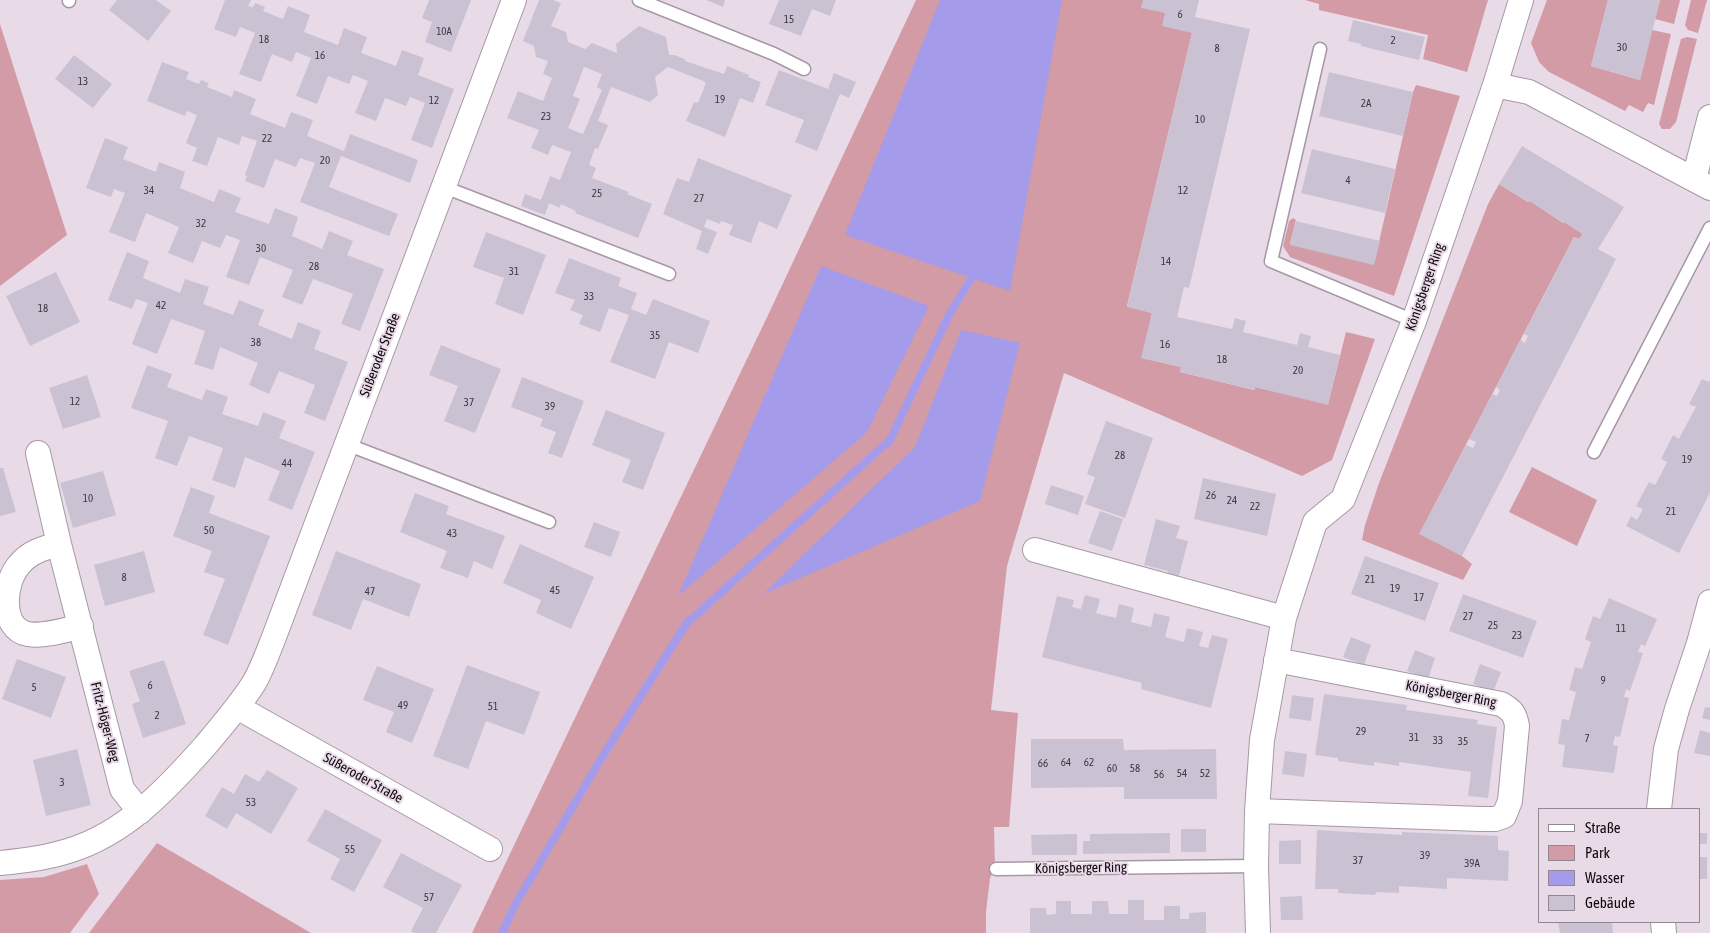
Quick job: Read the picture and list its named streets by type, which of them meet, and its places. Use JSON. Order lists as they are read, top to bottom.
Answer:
{
  "streets": {
    "street": ["Königsberger Ring", "Süßeroder Straße", "Fritz-Höger-Weg"]
  },
  "crossings": [
    ["Süßeroder Straße", "Fritz-Höger-Weg"]
  ],
  "house_numbers": [
    "6",
    "15",
    "10A",
    "18",
    "2",
    "30",
    "8",
    "16",
    "13",
    "19",
    "12",
    "2A",
    "23",
    "10",
    "22",
    "20",
    "4",
    "34",
    "12",
    "25",
    "27",
    "32",
    "30",
    "14",
    "28",
    "31",
    "33",
    "42",
    "18",
    "35",
    "38",
    "16",
    "18",
    "20",
    "12",
    "37",
    "39",
    "28",
    "19",
    "44",
    "26",
    "10",
    "24",
    "22",
    "21",
    "50",
    "43",
    "8",
    "21",
    "19",
    "45",
    "47",
    "17",
    "27",
    "25",
    "11",
    "23",
    "9",
    "6",
    "5",
    "49",
    "51",
    "2",
    "29",
    "31",
    "7",
    "33",
    "35",
    "64",
    "62",
    "66",
    "60",
    "58",
    "54",
    "52",
    "56",
    "3",
    "53",
    "55",
    "39",
    "37",
    "39A",
    "57"
  ],
  "legend": [
    "Straße",
    "Park",
    "Wasser",
    "Gebäude"
  ]
}
